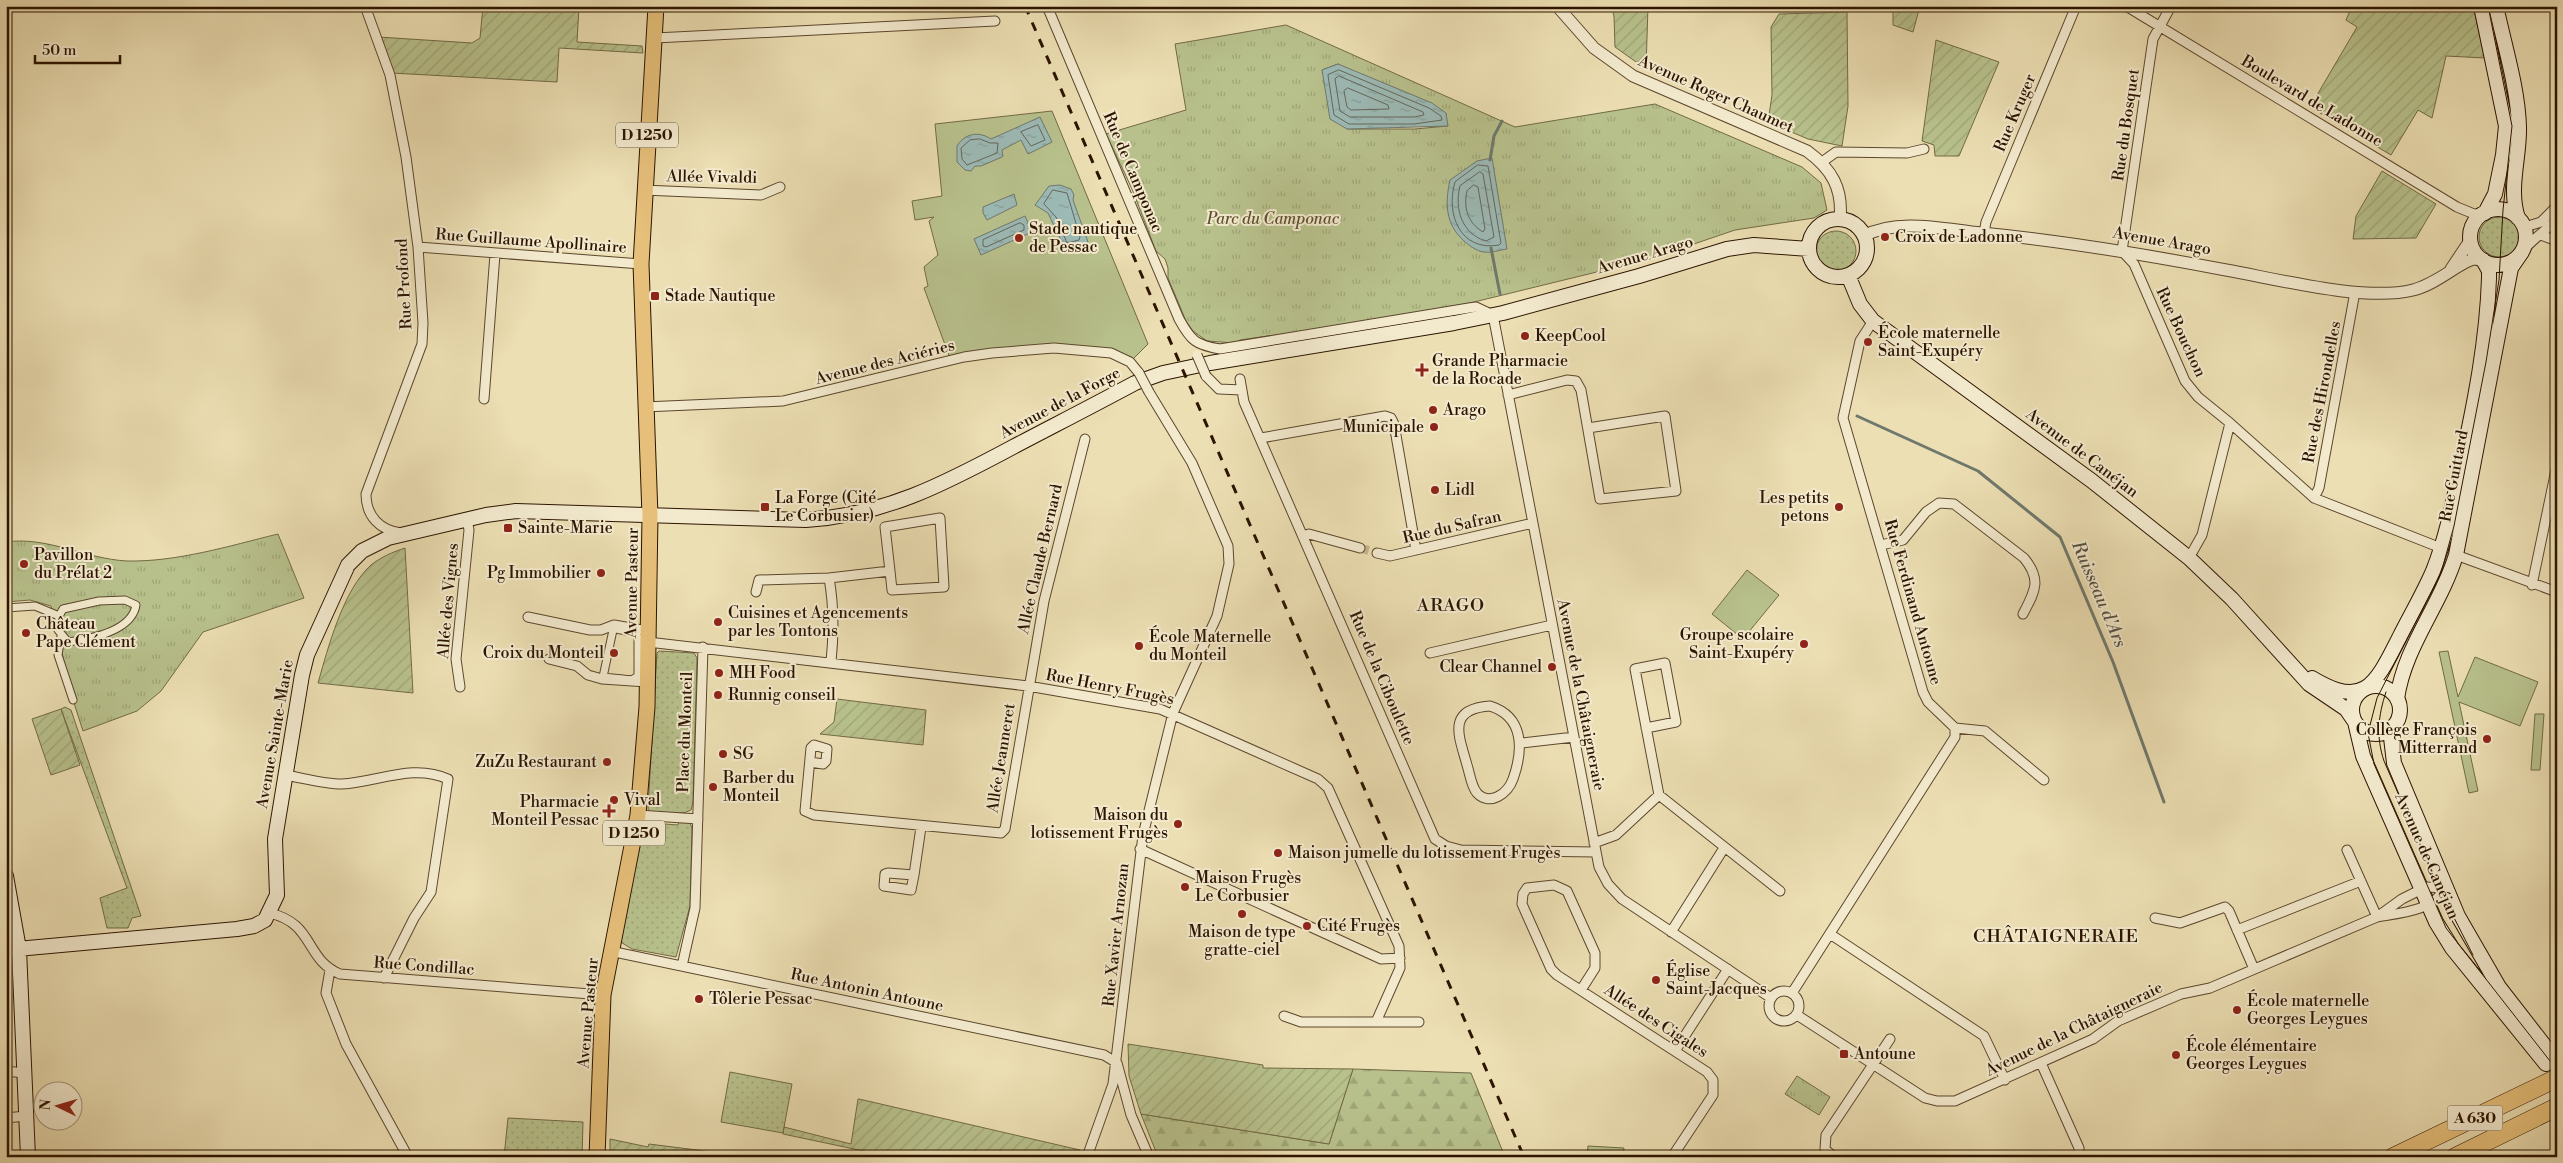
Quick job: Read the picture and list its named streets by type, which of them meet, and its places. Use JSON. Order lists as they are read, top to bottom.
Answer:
{
  "streets": {
    "highway": ["A 630"],
    "main road": [
      "D 1250",
      "Avenue Arago",
      "Avenue de la Forge",
      "Avenue de Canéjan",
      "Rue Guittard",
      "Avenue Pasteur",
      "Avenue Sainte-Marie"
    ],
    "street": [
      "Avenue Roger Chaumet",
      "Boulevard de Ladonne",
      "Rue Kruger",
      "Rue du Bosquet",
      "Rue de Camponac",
      "Allée Vivaldi",
      "Rue Guillaume Apollinaire",
      "Rue Profond",
      "Rue Bouchon",
      "Avenue des Aciéries",
      "Rue des Hirondelles",
      "Rue du Safran",
      "Allée Claude Bernard",
      "Allée des Vignes",
      "Rue Ferdinand Antoune",
      "Rue de la Ciboulette",
      "Rue Henry Frugès",
      "Avenue de la Châtaigneraie",
      "Place du Monteil",
      "Allée Jeanneret",
      "Rue Xavier Arnozan",
      "Rue Condillac",
      "Rue Antonin Antoune",
      "Allée des Cigales"
    ]
  },
  "crossings": [
    ["Avenue Roger Chaumet", "Avenue Arago"],
    ["Avenue Roger Chaumet", "Avenue de Canéjan"],
    ["Boulevard de Ladonne", "Rue du Bosquet"],
    ["Boulevard de Ladonne", "Avenue Arago"],
    ["Boulevard de Ladonne", "Rue Guittard"],
    ["Rue Kruger", "Avenue Arago"],
    ["Rue du Bosquet", "Avenue Arago"],
    ["Rue du Bosquet", "Rue Bouchon"],
    ["Allée Vivaldi", "Avenue Pasteur"],
    ["Rue Guillaume Apollinaire", "Rue Profond"],
    ["Rue Guillaume Apollinaire", "Avenue Pasteur"],
    ["Avenue Arago", "Rue Bouchon"],
    ["Avenue Arago", "Rue des Hirondelles"],
    ["Avenue Arago", "Avenue de la Forge"],
    ["Avenue Arago", "Avenue de Canéjan"],
    ["Avenue Arago", "Rue Guittard"],
    ["Avenue Arago", "Avenue de la Châtaigneraie"],
    ["Rue Profond", "Avenue Sainte-Marie"],
    ["Rue Bouchon", "Rue des Hirondelles"],
    ["Avenue des Aciéries", "Avenue Pasteur"],
    ["Avenue des Aciéries", "Rue Xavier Arnozan"],
    ["Avenue de la Forge", "Avenue Pasteur"],
    ["Avenue de la Forge", "Avenue de la Châtaigneraie"],
    ["Avenue de la Forge", "Avenue Sainte-Marie"],
    ["Avenue de Canéjan", "Rue Guittard"],
    ["Avenue de Canéjan", "Rue Ferdinand Antoune"],
    ["Avenue de Canéjan", "Avenue de la Châtaigneraie"],
    ["Rue du Safran", "Avenue de la Châtaigneraie"],
    ["Allée Claude Bernard", "Rue Henry Frugès"],
    ["Allée Claude Bernard", "Allée Jeanneret"],
    ["Avenue Pasteur", "Rue Henry Frugès"],
    ["Avenue Pasteur", "Avenue Sainte-Marie"],
    ["Avenue Pasteur", "Rue Condillac"],
    ["Avenue Pasteur", "Rue Antonin Antoune"],
    ["Allée des Vignes", "Avenue Sainte-Marie"],
    ["Rue de la Ciboulette", "Avenue de la Châtaigneraie"],
    ["Rue Henry Frugès", "Place du Monteil"],
    ["Rue Henry Frugès", "Allée Jeanneret"],
    ["Rue Henry Frugès", "Rue Xavier Arnozan"],
    ["Place du Monteil", "Rue Antonin Antoune"],
    ["Rue Xavier Arnozan", "Rue Antonin Antoune"]
  ],
  "districts": ["ARAGO", "CHÂTAIGNERAIE"],
  "water": ["Ruisseau d'Ars"],
  "parks": ["Parc du Camponac"],
  "places": {
    "other": [
      "Croix de Ladonne",
      "Stade nautique de Pessac",
      "KeepCool",
      "École maternelle Saint-Exupéry",
      "Arago",
      "Municipale",
      "Lidl",
      "Les petits petons",
      "Pavillon du Prélat 2",
      "Pg Immobilier",
      "Cuisines et Agencements par les Tontons",
      "Château Pape Clément",
      "Groupe scolaire Saint-Exupéry",
      "École Maternelle du Monteil",
      "Croix du Monteil",
      "Clear Channel",
      "MH Food",
      "Runnig conseil",
      "Collège François Mitterrand",
      "SG",
      "ZuZu Restaurant",
      "Barber du Monteil",
      "Vival",
      "Maison du lotissement Frugès",
      "Maison jumelle du lotissement Frugès",
      "Maison Frugès Le Corbusier",
      "Maison de type gratte-ciel",
      "Cité Frugès",
      "Église Saint-Jacques",
      "Tôlerie Pessac",
      "École maternelle Georges Leygues",
      "École élémentaire Georges Leygues"
    ],
    "transit": [
      "Stade Nautique",
      "La Forge (Cité Le Corbusier)",
      "Sainte-Marie",
      "Antoune"
    ],
    "health": ["Grande Pharmacie de la Rocade", "Pharmacie Monteil Pessac"]
  },
  "scale_bar": "50 m",
  "north": "left"
}
